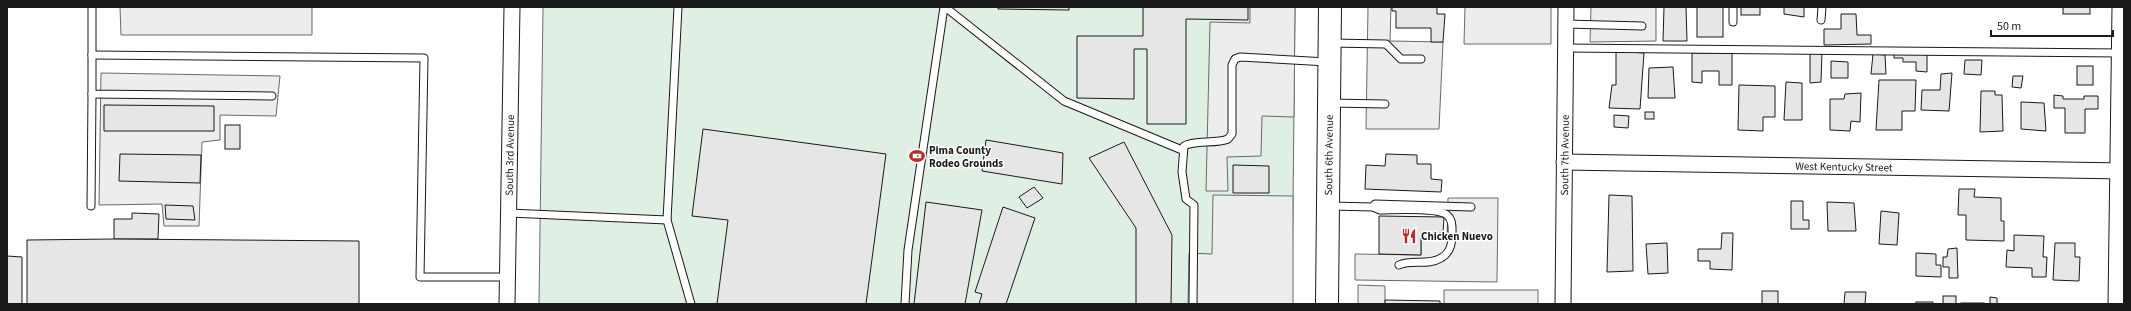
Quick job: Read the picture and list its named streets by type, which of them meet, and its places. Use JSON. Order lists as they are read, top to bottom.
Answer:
{
  "streets": {
    "main road": ["South 6th Avenue"],
    "street": ["South 3rd Avenue", "South 7th Avenue", "West Kentucky Street"]
  },
  "crossings": [
    ["South 7th Avenue", "West Kentucky Street"]
  ],
  "places": {
    "sports": ["Pima County Rodeo Grounds"],
    "restaurant": ["Chicken Nuevo"]
  },
  "scale_bar": "50 m"
}
